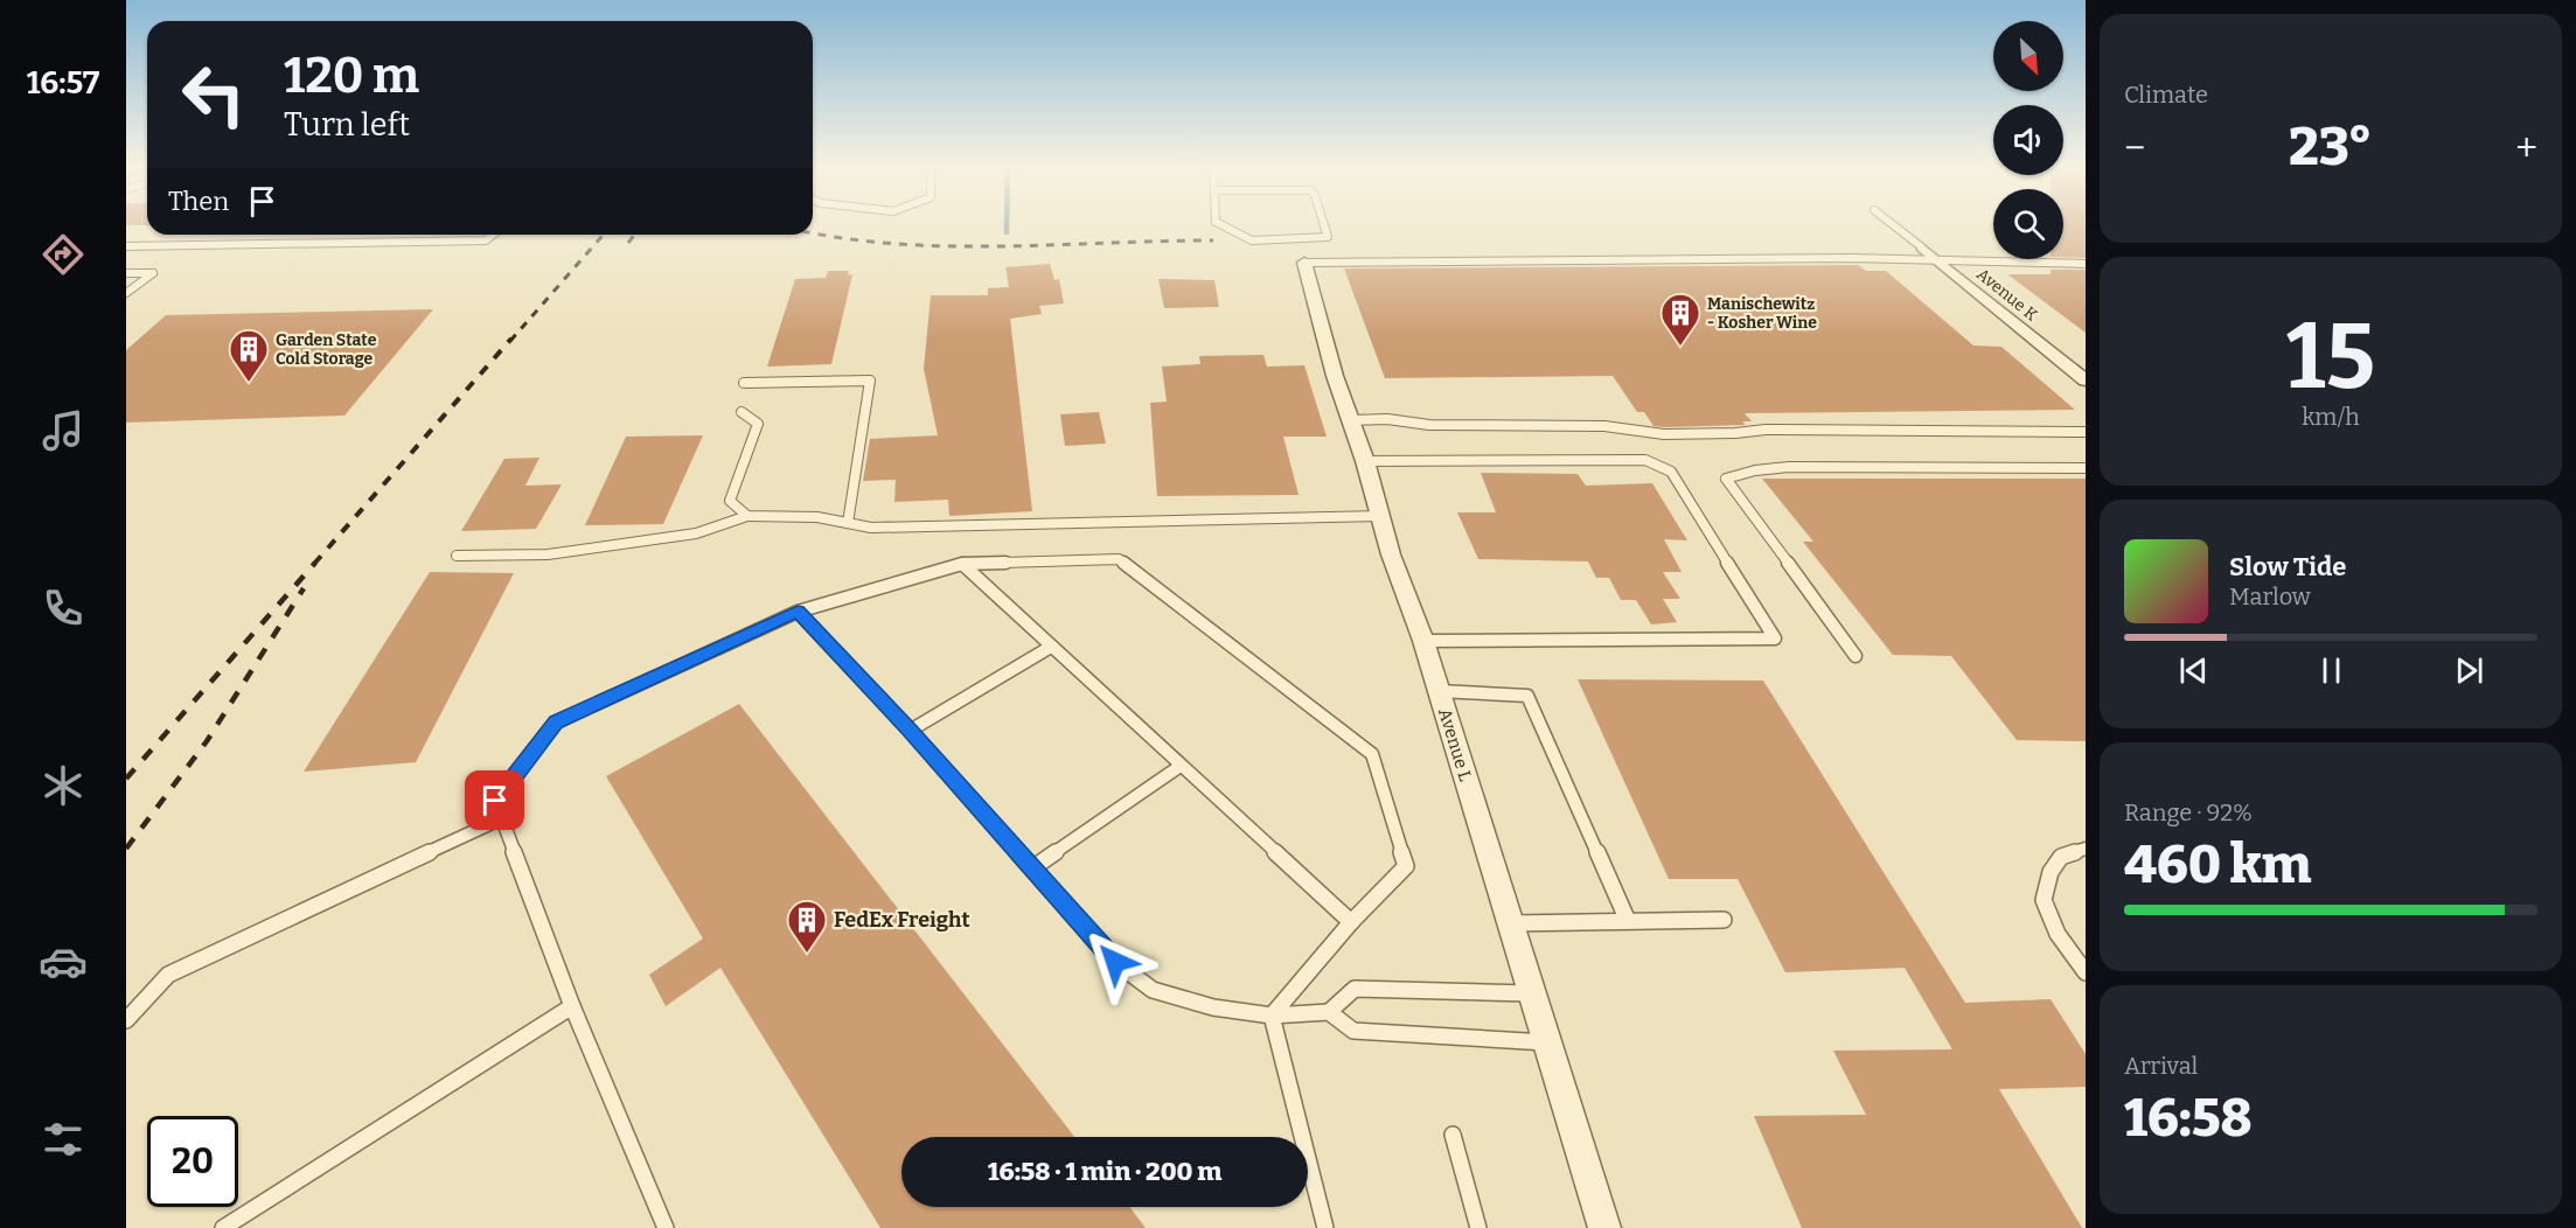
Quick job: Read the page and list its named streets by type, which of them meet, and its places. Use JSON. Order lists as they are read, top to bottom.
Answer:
{
  "streets": {
    "street": ["Avenue K", "Avenue L"]
  },
  "places": {
    "building": ["Manischewitz - Kosher Wine", "Garden State Cold Storage", "FedEx Freight"]
  },
  "north": "bottom right",
  "page": {
    "tabs": "16:57",
    "tile": [
      "Climate",
      ["15", "km/h"],
      ["Range · 92%", "460 km"],
      ["Arrival", "16:58"]
    ],
    "turn": ["120 m", "Turn left"],
    "heat": ["−", "23°", "+"],
    "then": "Then",
    "song": ["Slow Tide", "Marlow"],
    "limit": "20",
    "trip": "16:58 · 1 min · 200 m"
  }
}
